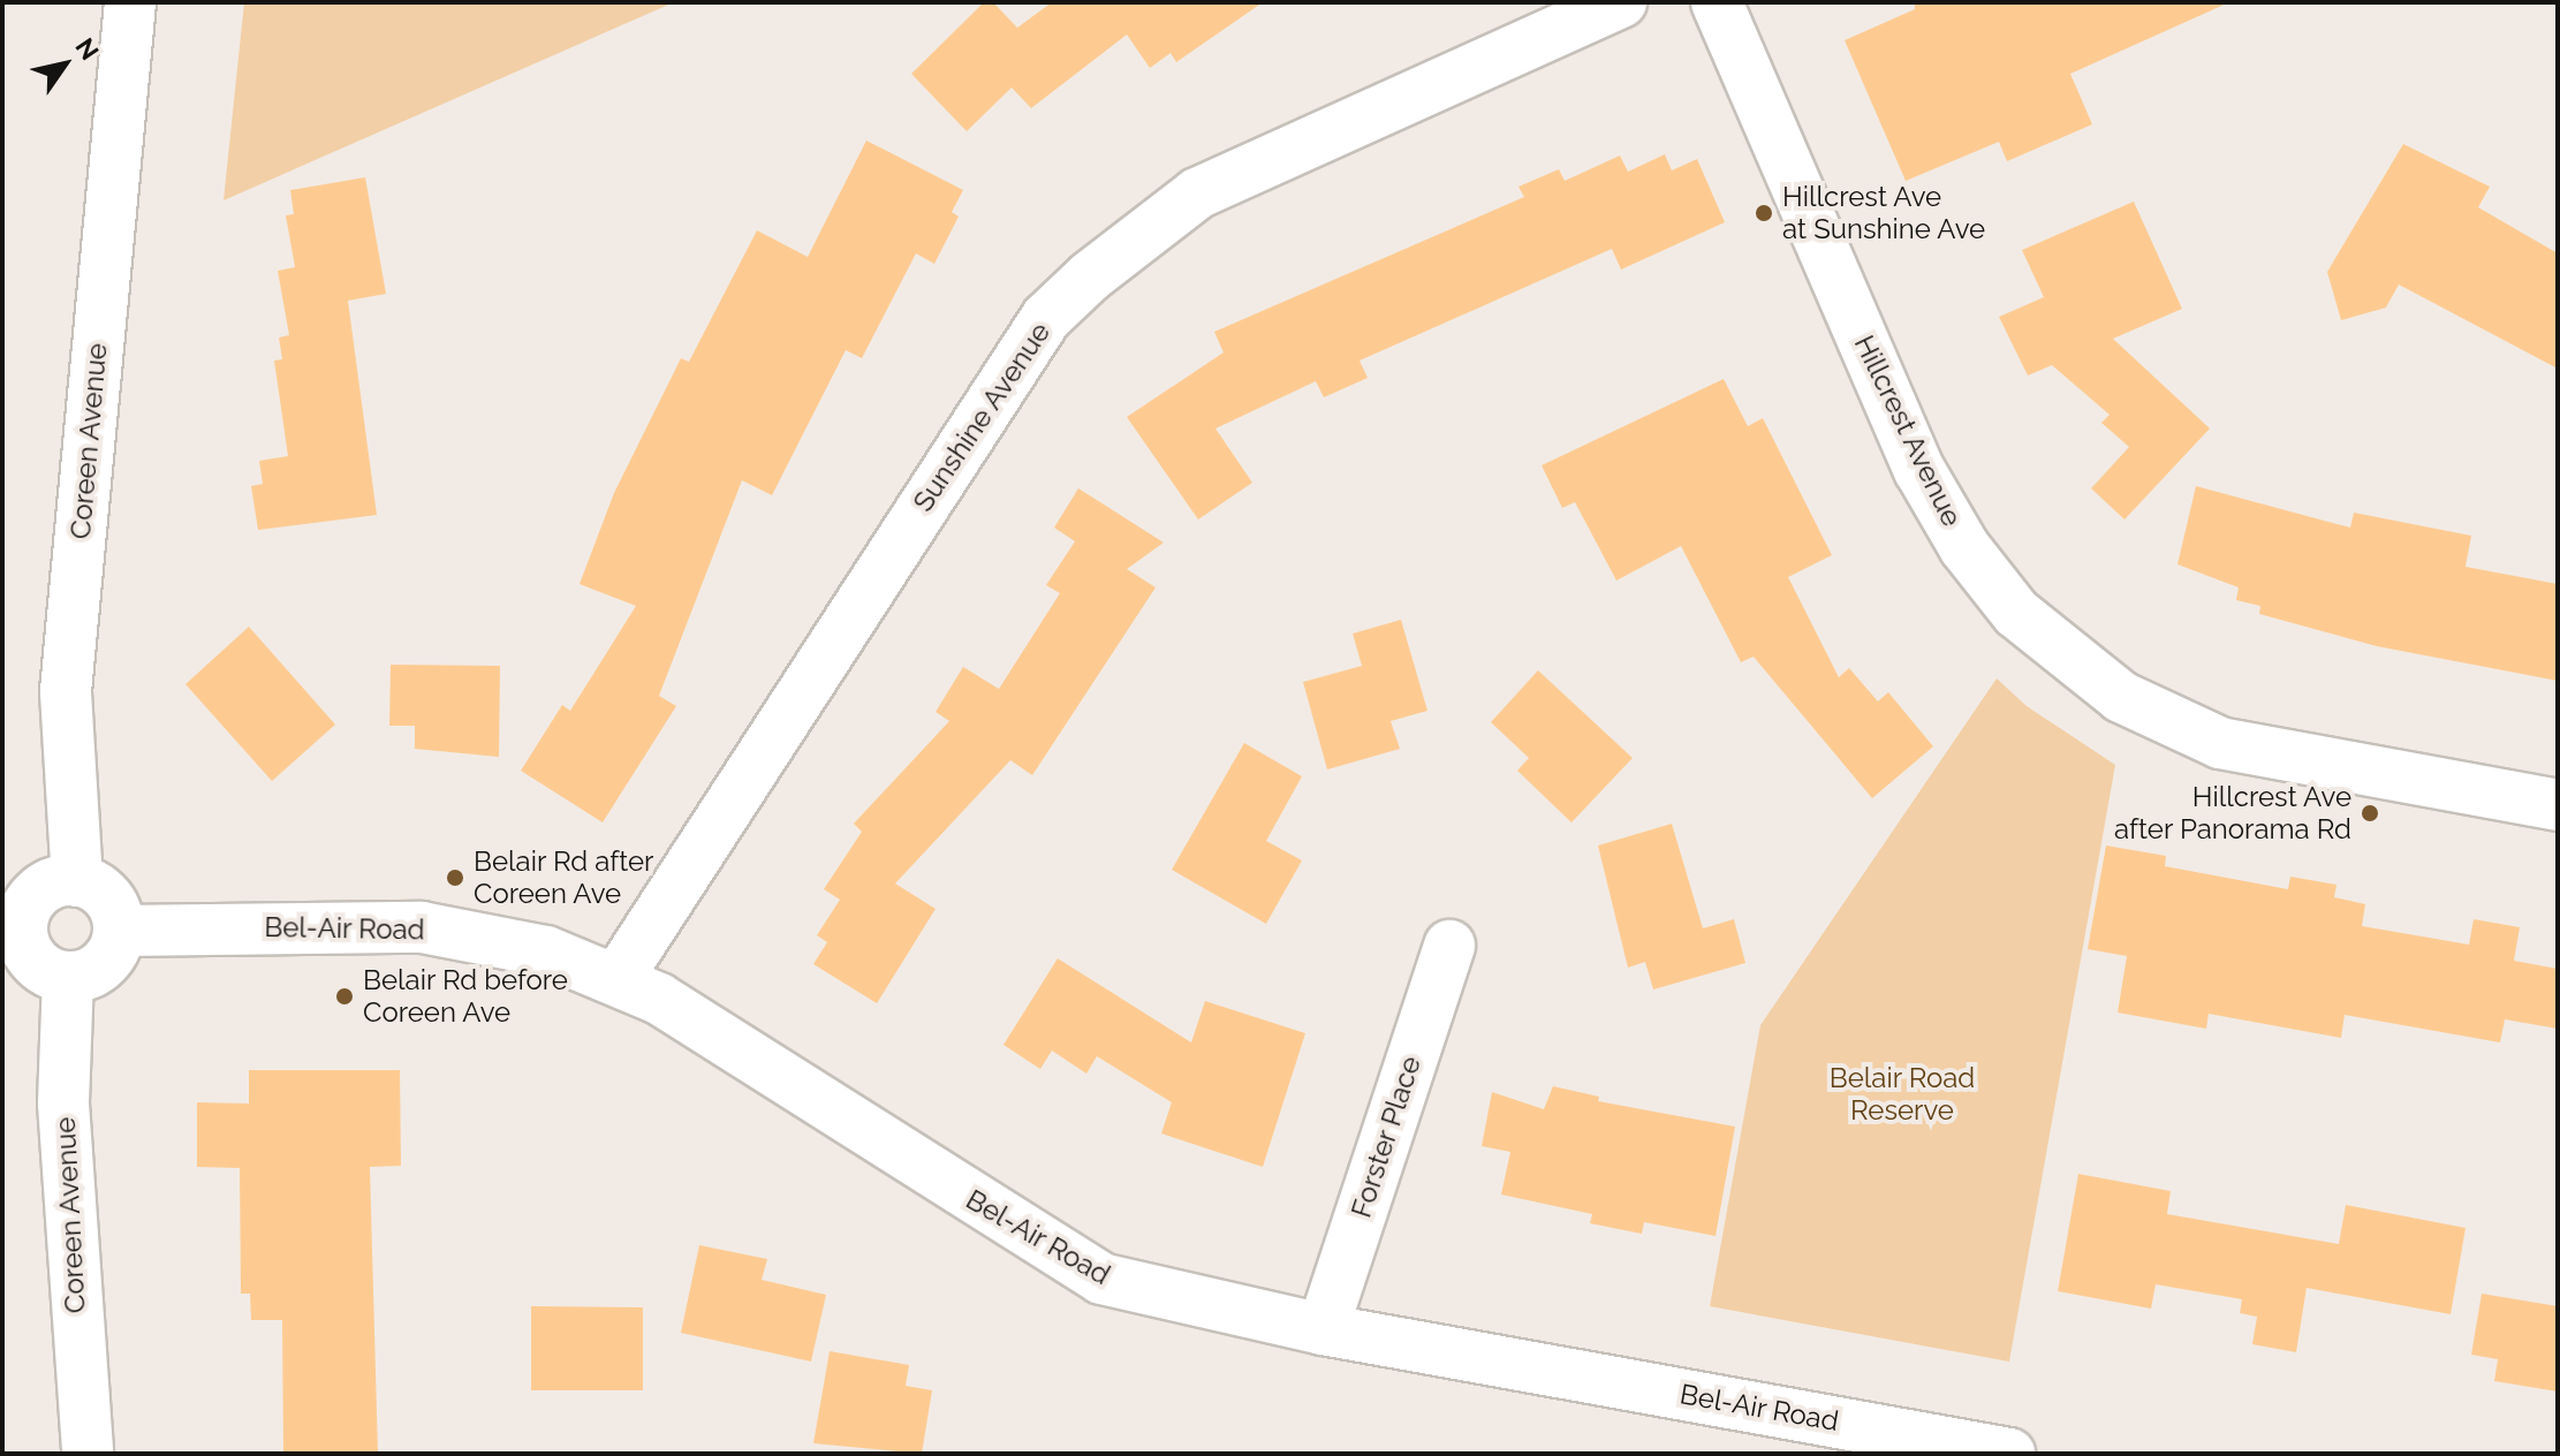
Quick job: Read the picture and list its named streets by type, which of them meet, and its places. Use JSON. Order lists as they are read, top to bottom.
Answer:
{
  "streets": {
    "street": [
      "Sunshine Avenue",
      "Hillcrest Avenue",
      "Coreen Avenue",
      "Bel-Air Road",
      "Forster Place"
    ]
  },
  "crossings": [
    ["Sunshine Avenue", "Bel-Air Road"],
    ["Coreen Avenue", "Bel-Air Road"],
    ["Bel-Air Road", "Forster Place"]
  ],
  "parks": ["Belair Road Reserve"],
  "places": [
    "Hillcrest Ave at Sunshine Ave",
    "Hillcrest Ave after Panorama Rd",
    "Belair Rd after Coreen Ave",
    "Belair Rd before Coreen Ave"
  ],
  "north": "top right"
}
